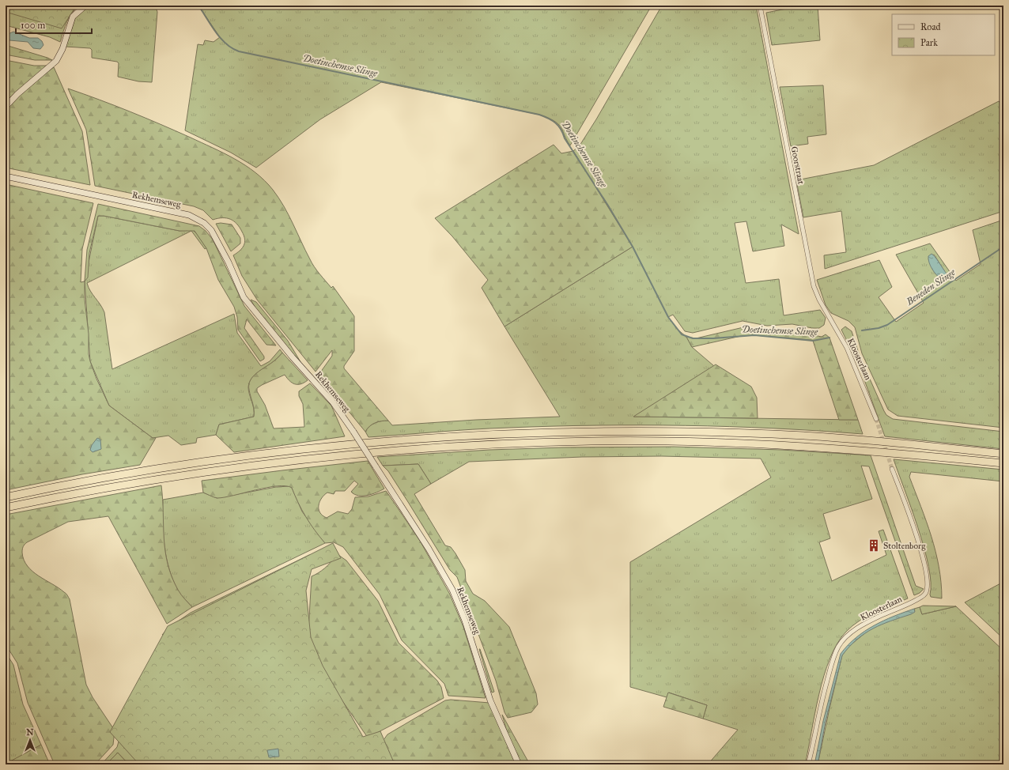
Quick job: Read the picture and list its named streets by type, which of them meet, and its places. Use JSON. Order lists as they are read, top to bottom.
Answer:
{
  "streets": {
    "street": ["Goorstraat", "Rekhemseweg", "Kloosterlaan"]
  },
  "crossings": [
    ["Goorstraat", "Kloosterlaan"]
  ],
  "water": ["Doetinchemse Slinge", "Beneden Slinge"],
  "places": {
    "building": ["Stoltenborg"]
  },
  "legend": ["Road", "Park"],
  "scale_bar": "100 m",
  "north": "top"
}
